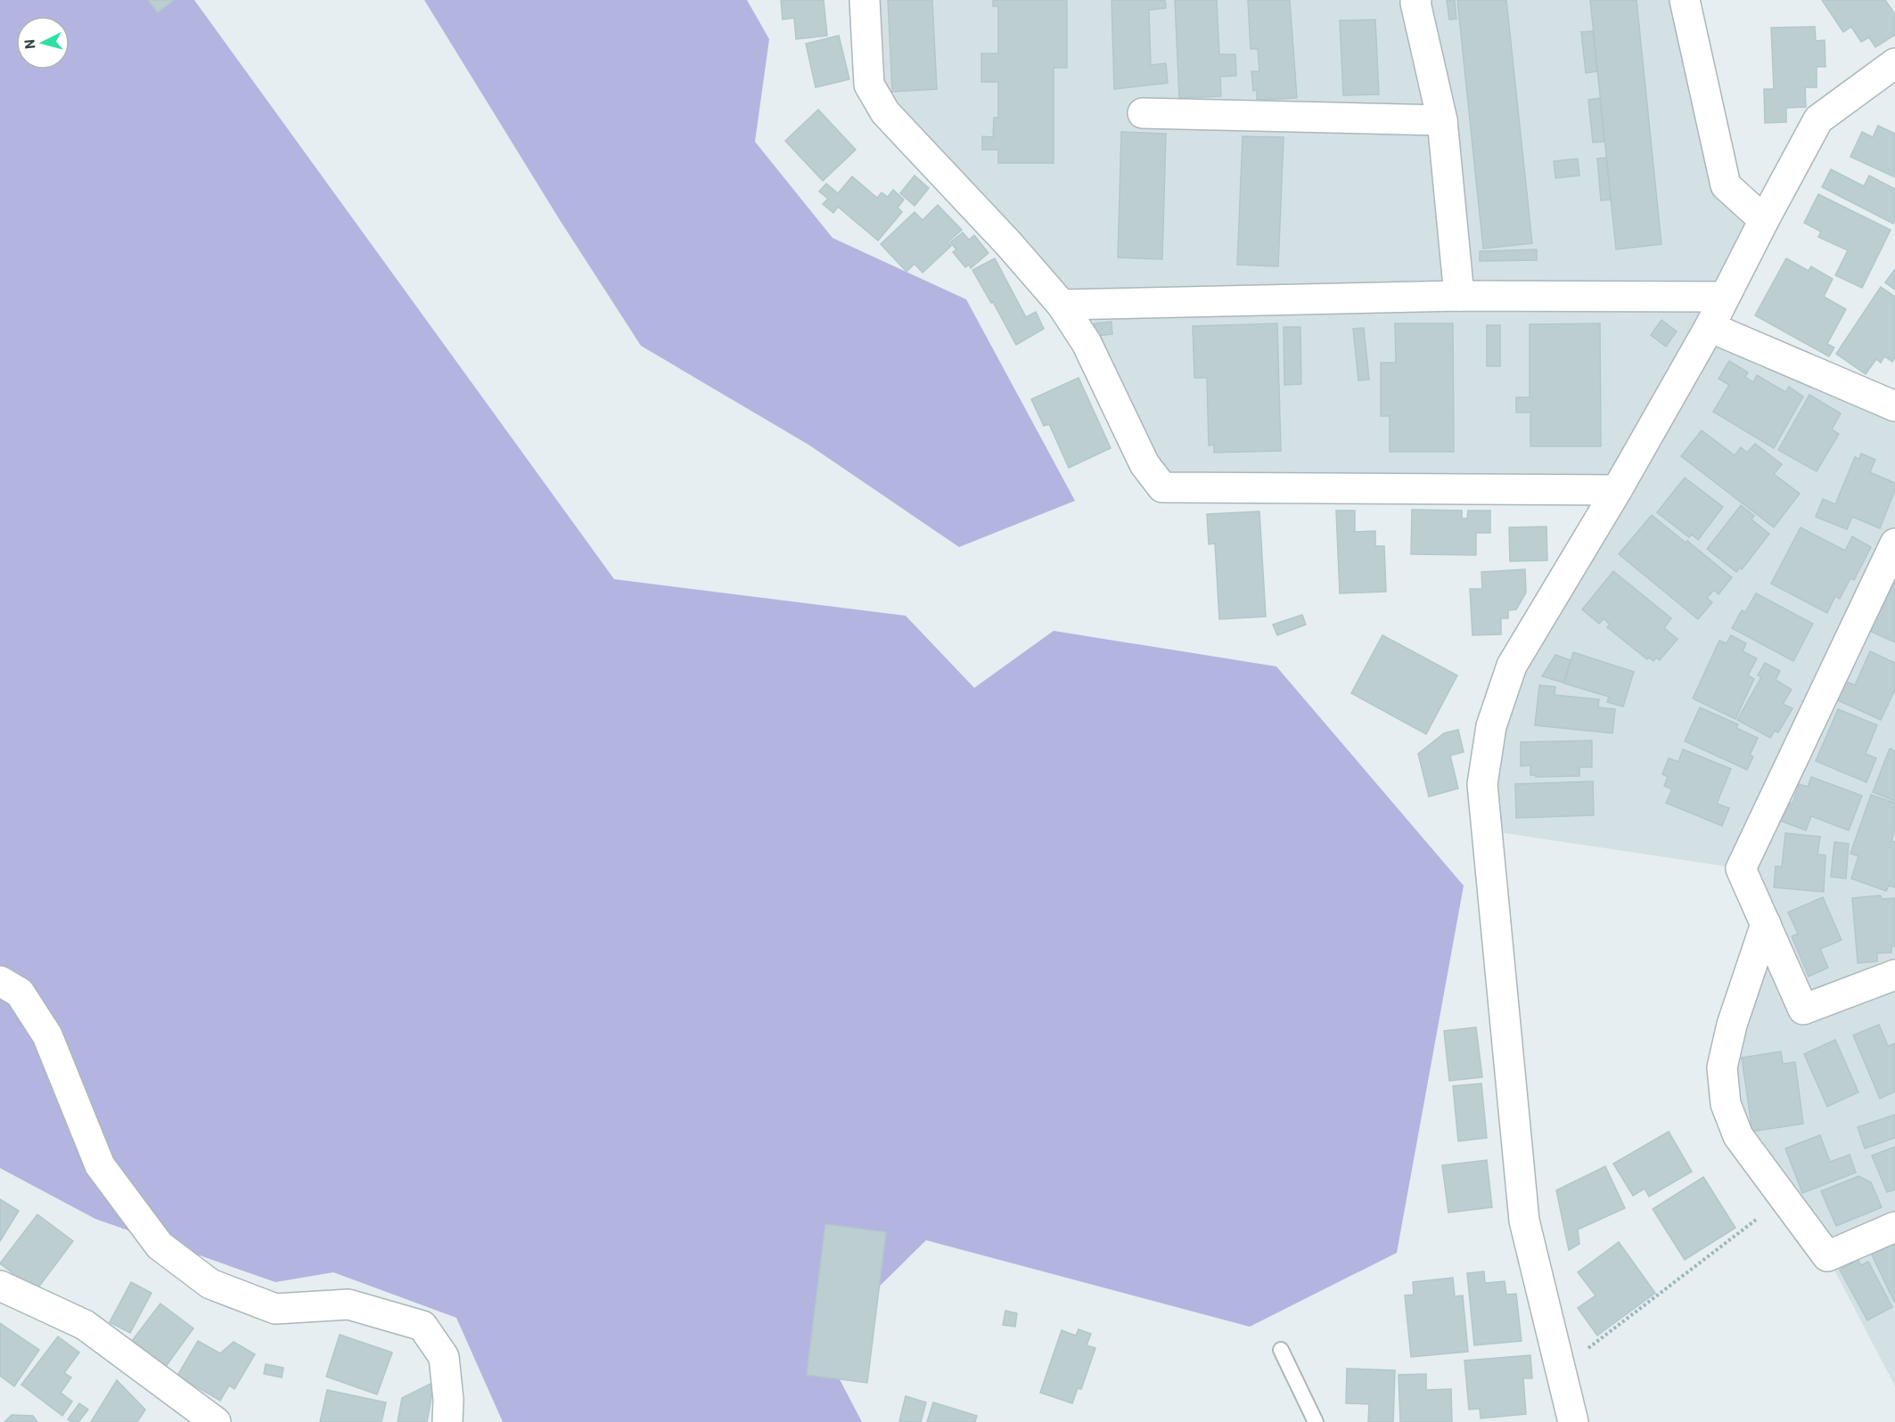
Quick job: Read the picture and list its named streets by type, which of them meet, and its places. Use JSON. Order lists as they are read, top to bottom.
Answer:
{
  "north": "left"
}
